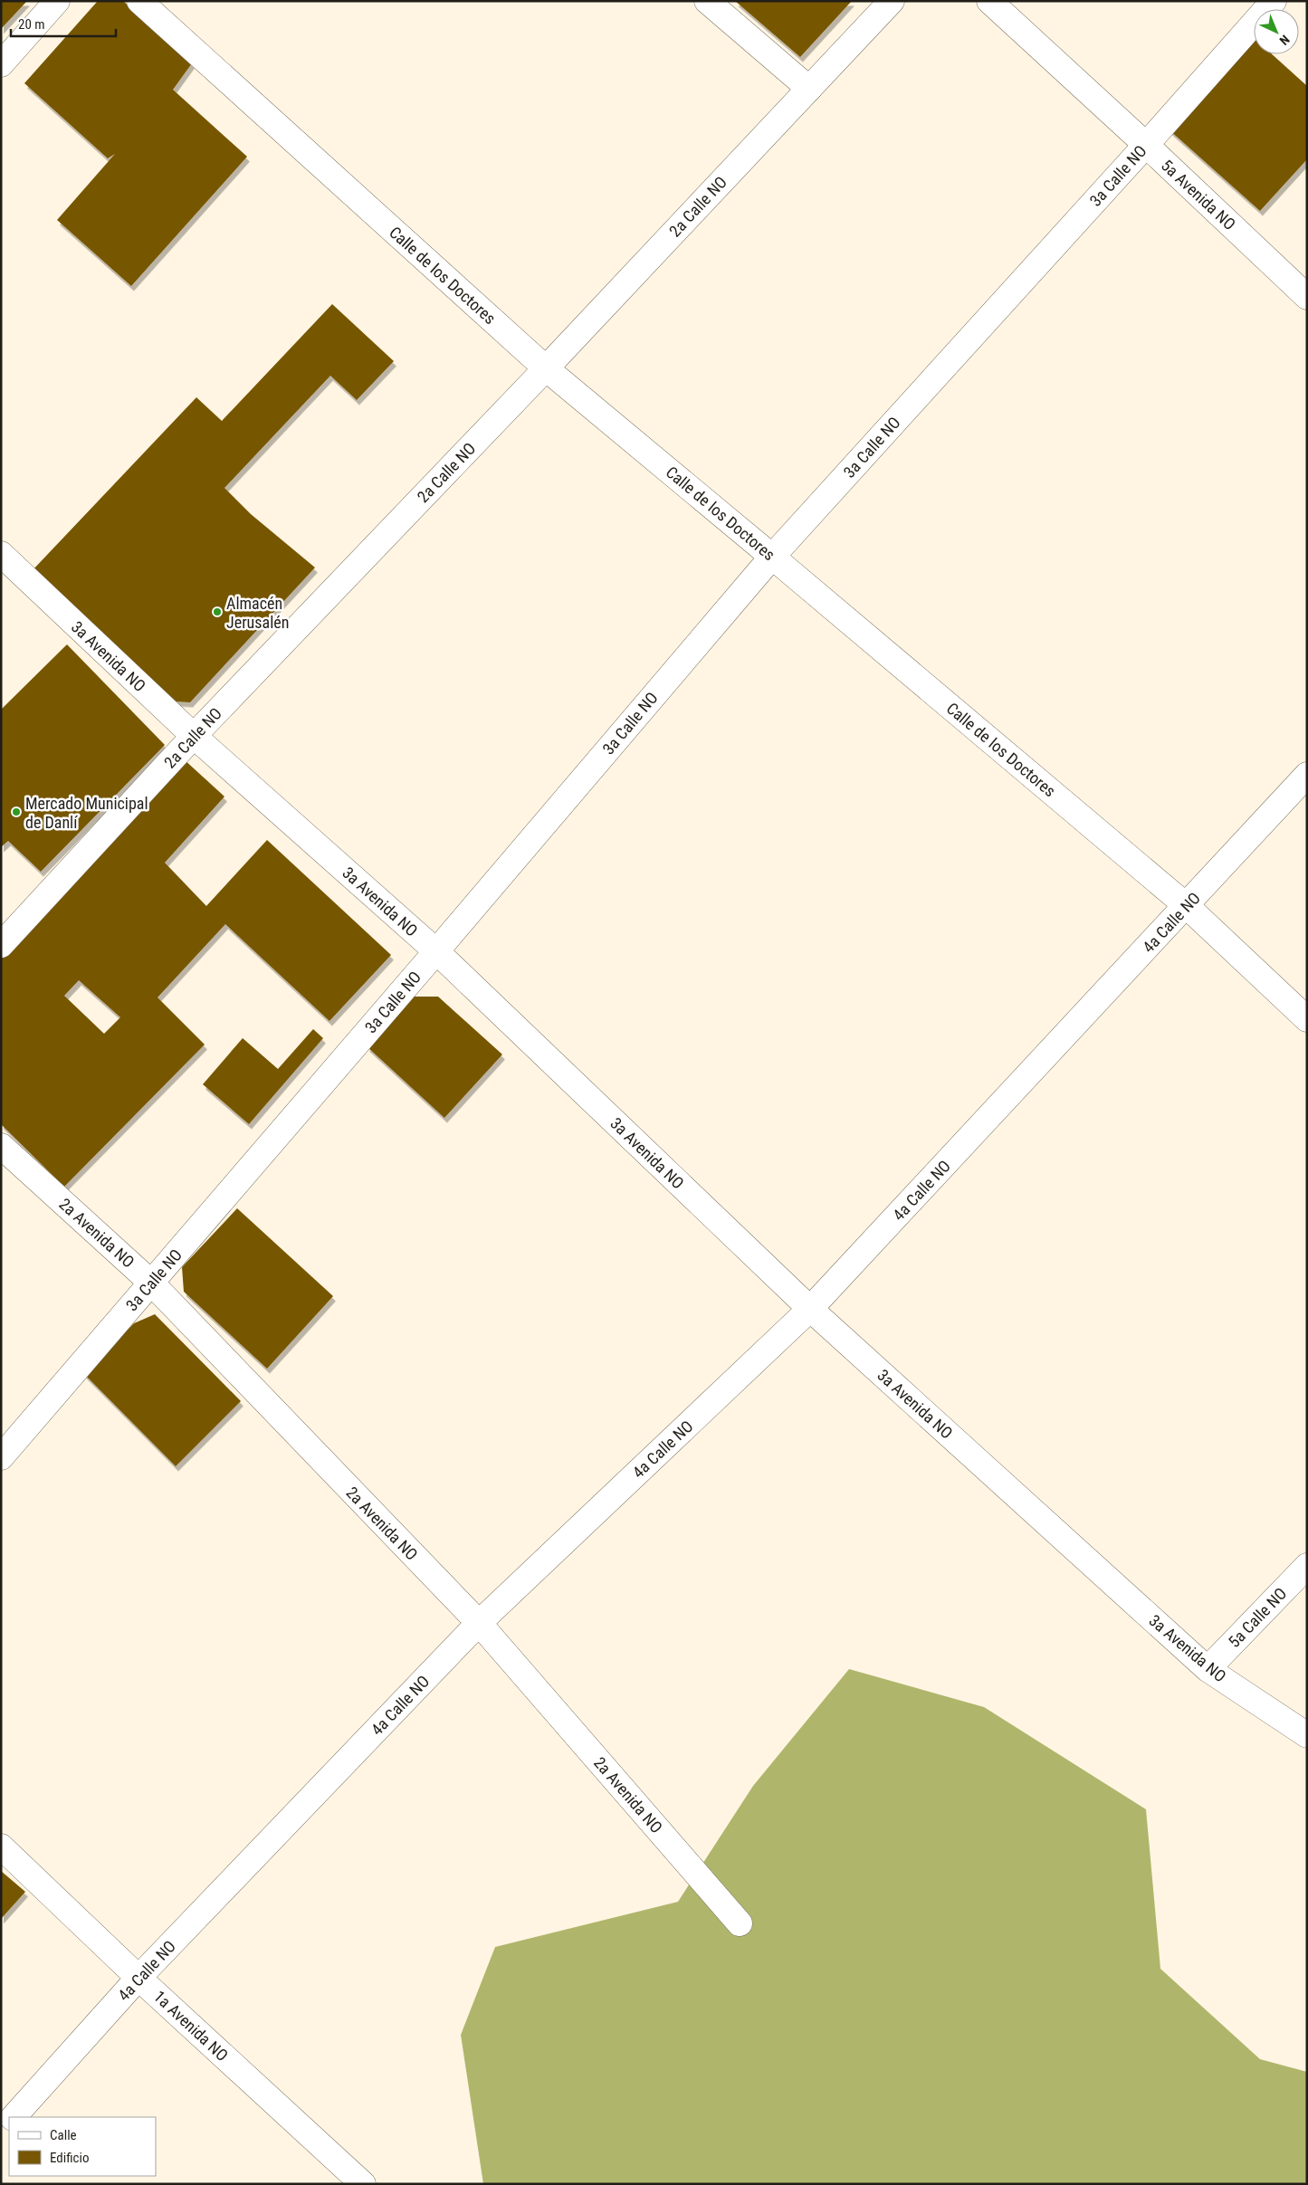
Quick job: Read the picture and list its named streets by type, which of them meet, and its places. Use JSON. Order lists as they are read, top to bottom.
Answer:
{
  "streets": {
    "street": [
      "3a Calle NO",
      "5a Avenida NO",
      "2a Calle NO",
      "Calle de los Doctores",
      "3a Avenida NO",
      "4a Calle NO",
      "2a Avenida NO",
      "5a Calle NO",
      "1a Avenida NO"
    ]
  },
  "crossings": [
    ["3a Calle NO", "5a Avenida NO"],
    ["3a Calle NO", "Calle de los Doctores"],
    ["3a Calle NO", "3a Avenida NO"],
    ["3a Calle NO", "2a Avenida NO"],
    ["2a Calle NO", "Calle de los Doctores"],
    ["2a Calle NO", "3a Avenida NO"],
    ["Calle de los Doctores", "4a Calle NO"],
    ["3a Avenida NO", "4a Calle NO"],
    ["3a Avenida NO", "5a Calle NO"],
    ["4a Calle NO", "2a Avenida NO"],
    ["4a Calle NO", "1a Avenida NO"]
  ],
  "places": ["Almacén Jerusalén", "Mercado Municipal de Danlí"],
  "legend": ["Calle", "Edificio"],
  "scale_bar": "20 m",
  "north": "bottom right"
}
